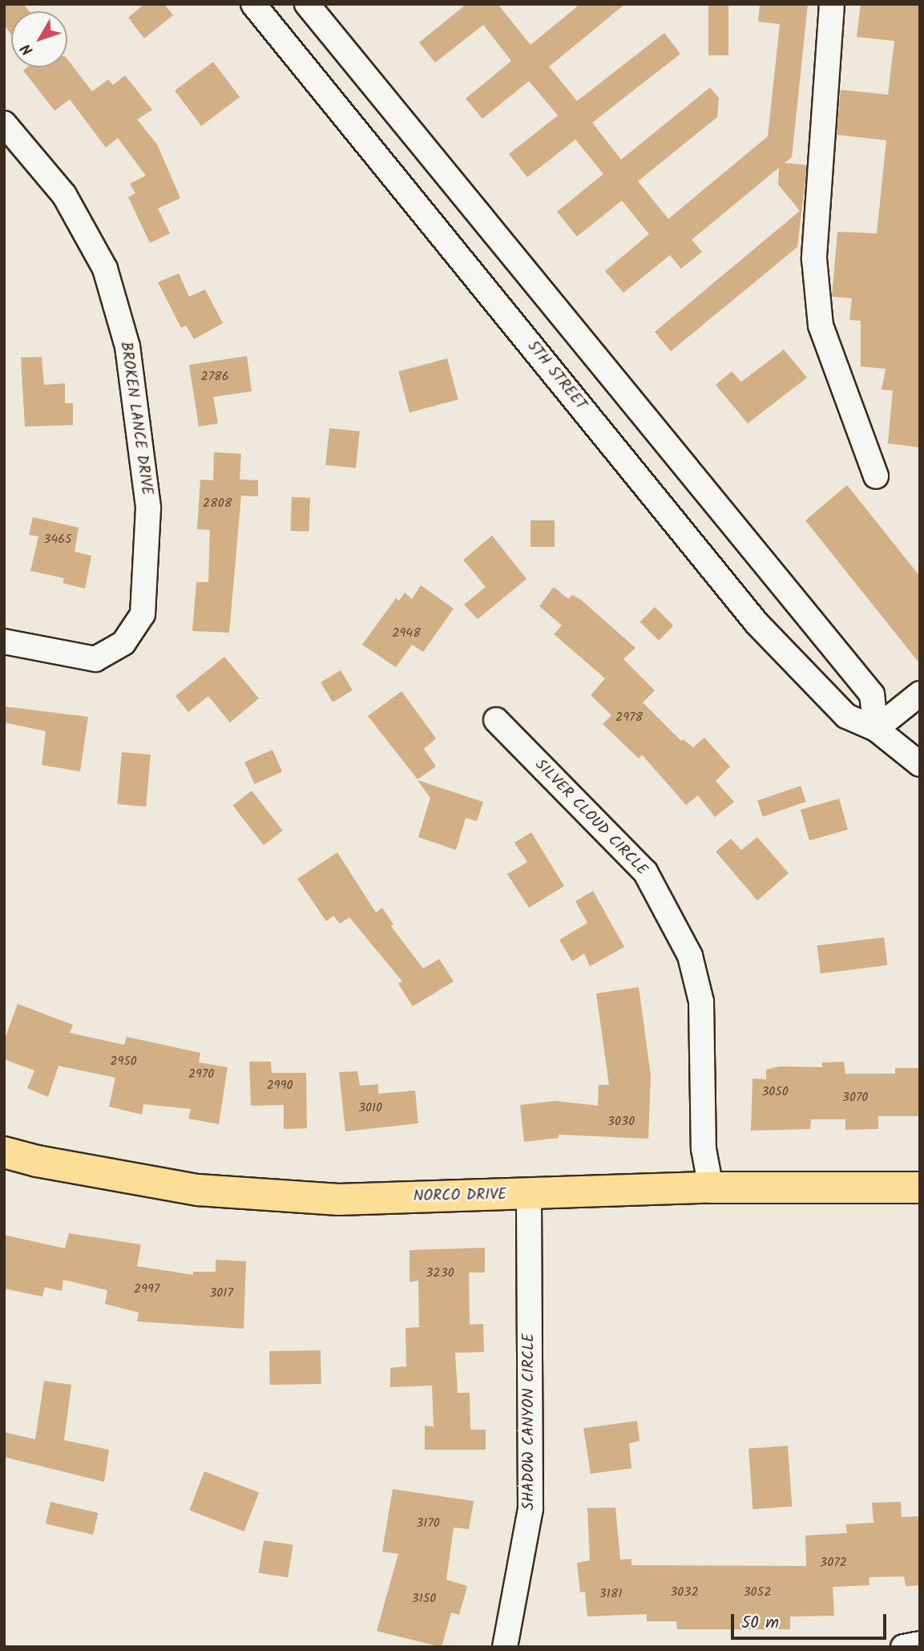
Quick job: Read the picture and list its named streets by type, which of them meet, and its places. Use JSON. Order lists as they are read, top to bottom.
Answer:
{
  "streets": {
    "main road": ["NORCO DRIVE"],
    "street": [
      "5TH STREET",
      "BROKEN LANCE DRIVE",
      "SILVER CLOUD CIRCLE",
      "SHADOW CANYON CIRCLE"
    ]
  },
  "crossings": [
    ["SILVER CLOUD CIRCLE", "NORCO DRIVE"],
    ["NORCO DRIVE", "SHADOW CANYON CIRCLE"]
  ],
  "house_numbers": [
    "2786",
    "2808",
    "3465",
    "2948",
    "2978",
    "2950",
    "2970",
    "2990",
    "3050",
    "3070",
    "3010",
    "3030",
    "3230",
    "2997",
    "3017",
    "3170",
    "3072",
    "3032",
    "3052",
    "3181",
    "3150"
  ],
  "scale_bar": "50 m",
  "north": "bottom left"
}
